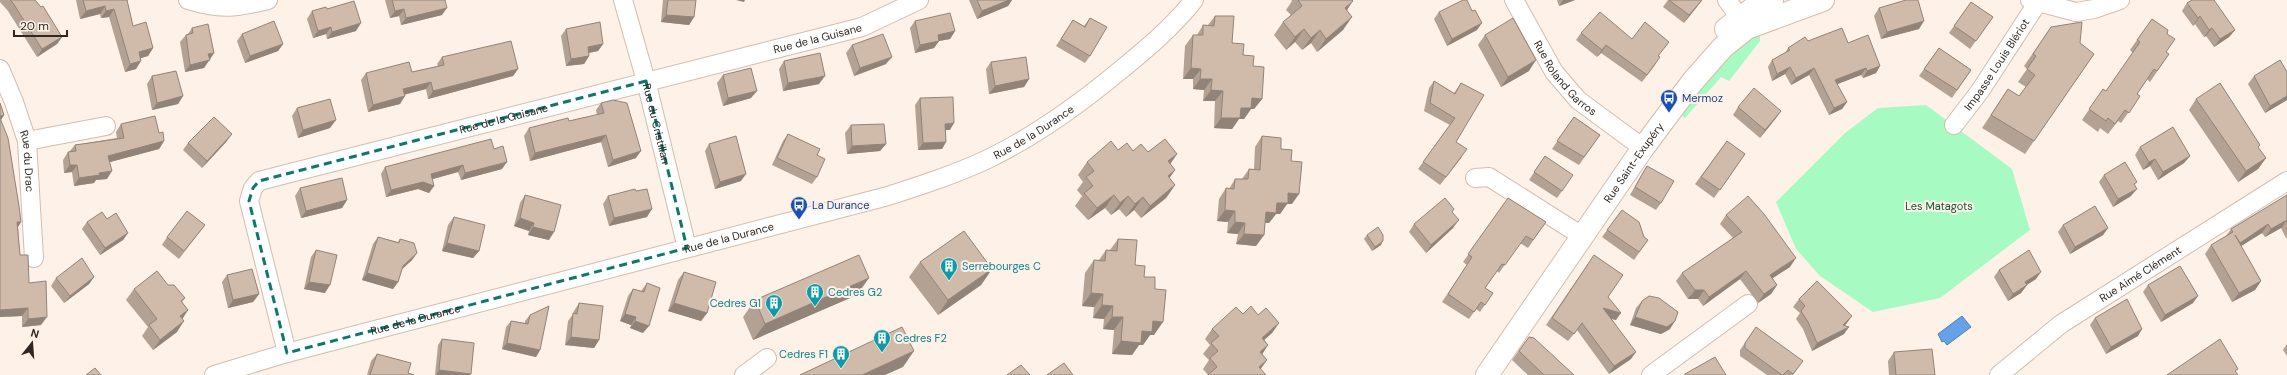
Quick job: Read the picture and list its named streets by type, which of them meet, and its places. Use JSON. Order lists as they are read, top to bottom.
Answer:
{
  "streets": {
    "main road": ["Rue Saint-Exupéry"],
    "street": [
      "Rue de la Guisane",
      "Impasse Louis Blériot",
      "Rue Roland Garros",
      "Rue du Cristillan",
      "Rue de la Durance",
      "Rue du Drac",
      "Rue Aimé Clément"
    ]
  },
  "crossings": [
    ["Rue de la Guisane", "Rue du Cristillan"],
    ["Rue de la Guisane", "Rue de la Durance"],
    ["Rue Roland Garros", "Rue Saint-Exupéry"],
    ["Rue du Cristillan", "Rue de la Durance"]
  ],
  "parks": ["Les Matagots"],
  "places": {
    "bus stop": ["Mermoz", "La Durance"],
    "building": [
      "Serrebourges C",
      "Cedres G2",
      "Cedres G1",
      "Cedres F2",
      "Cedres F1"
    ]
  },
  "scale_bar": "20 m",
  "north": "top"
}
